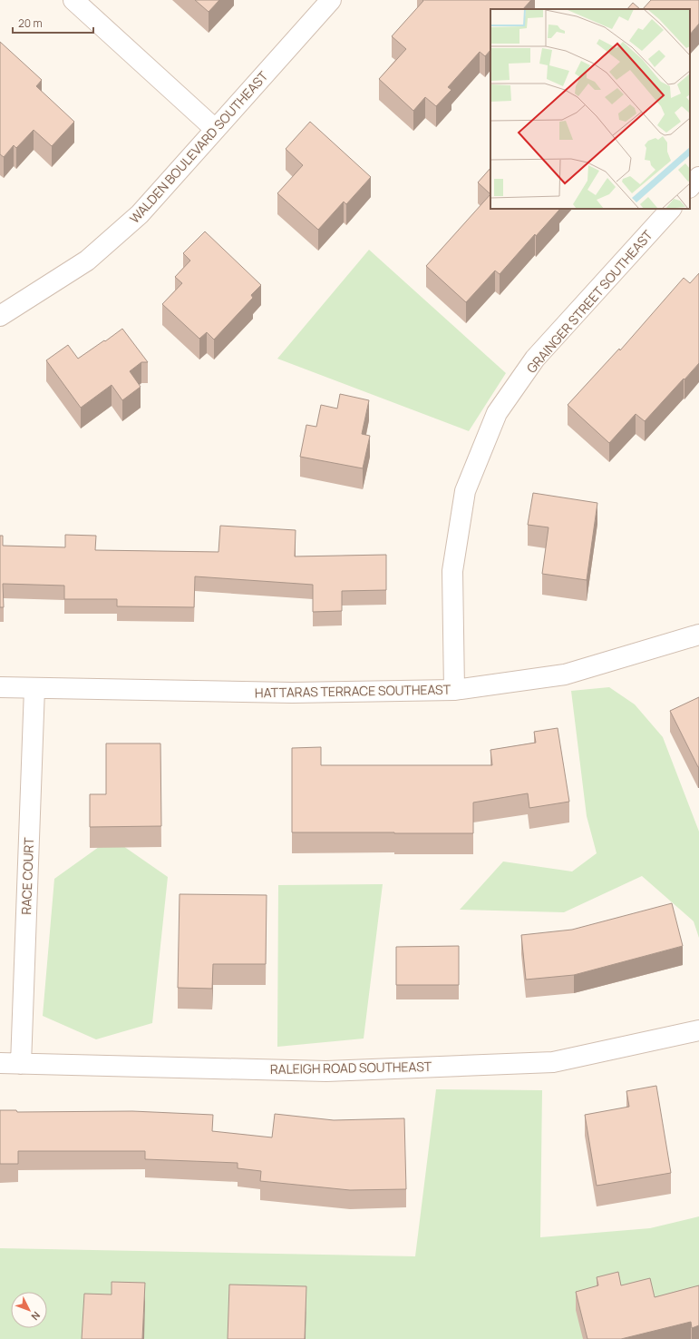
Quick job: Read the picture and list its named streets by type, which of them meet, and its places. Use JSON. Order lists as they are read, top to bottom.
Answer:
{
  "streets": {
    "street": [
      "WALDEN BOULEVARD SOUTHEAST",
      "GRAINGER STREET SOUTHEAST",
      "HATTARAS TERRACE SOUTHEAST",
      "RACE COURT",
      "RALEIGH ROAD SOUTHEAST"
    ]
  },
  "crossings": [
    ["GRAINGER STREET SOUTHEAST", "HATTARAS TERRACE SOUTHEAST"],
    ["HATTARAS TERRACE SOUTHEAST", "RACE COURT"],
    ["RACE COURT", "RALEIGH ROAD SOUTHEAST"]
  ],
  "scale_bar": "20 m",
  "north": "bottom right"
}
